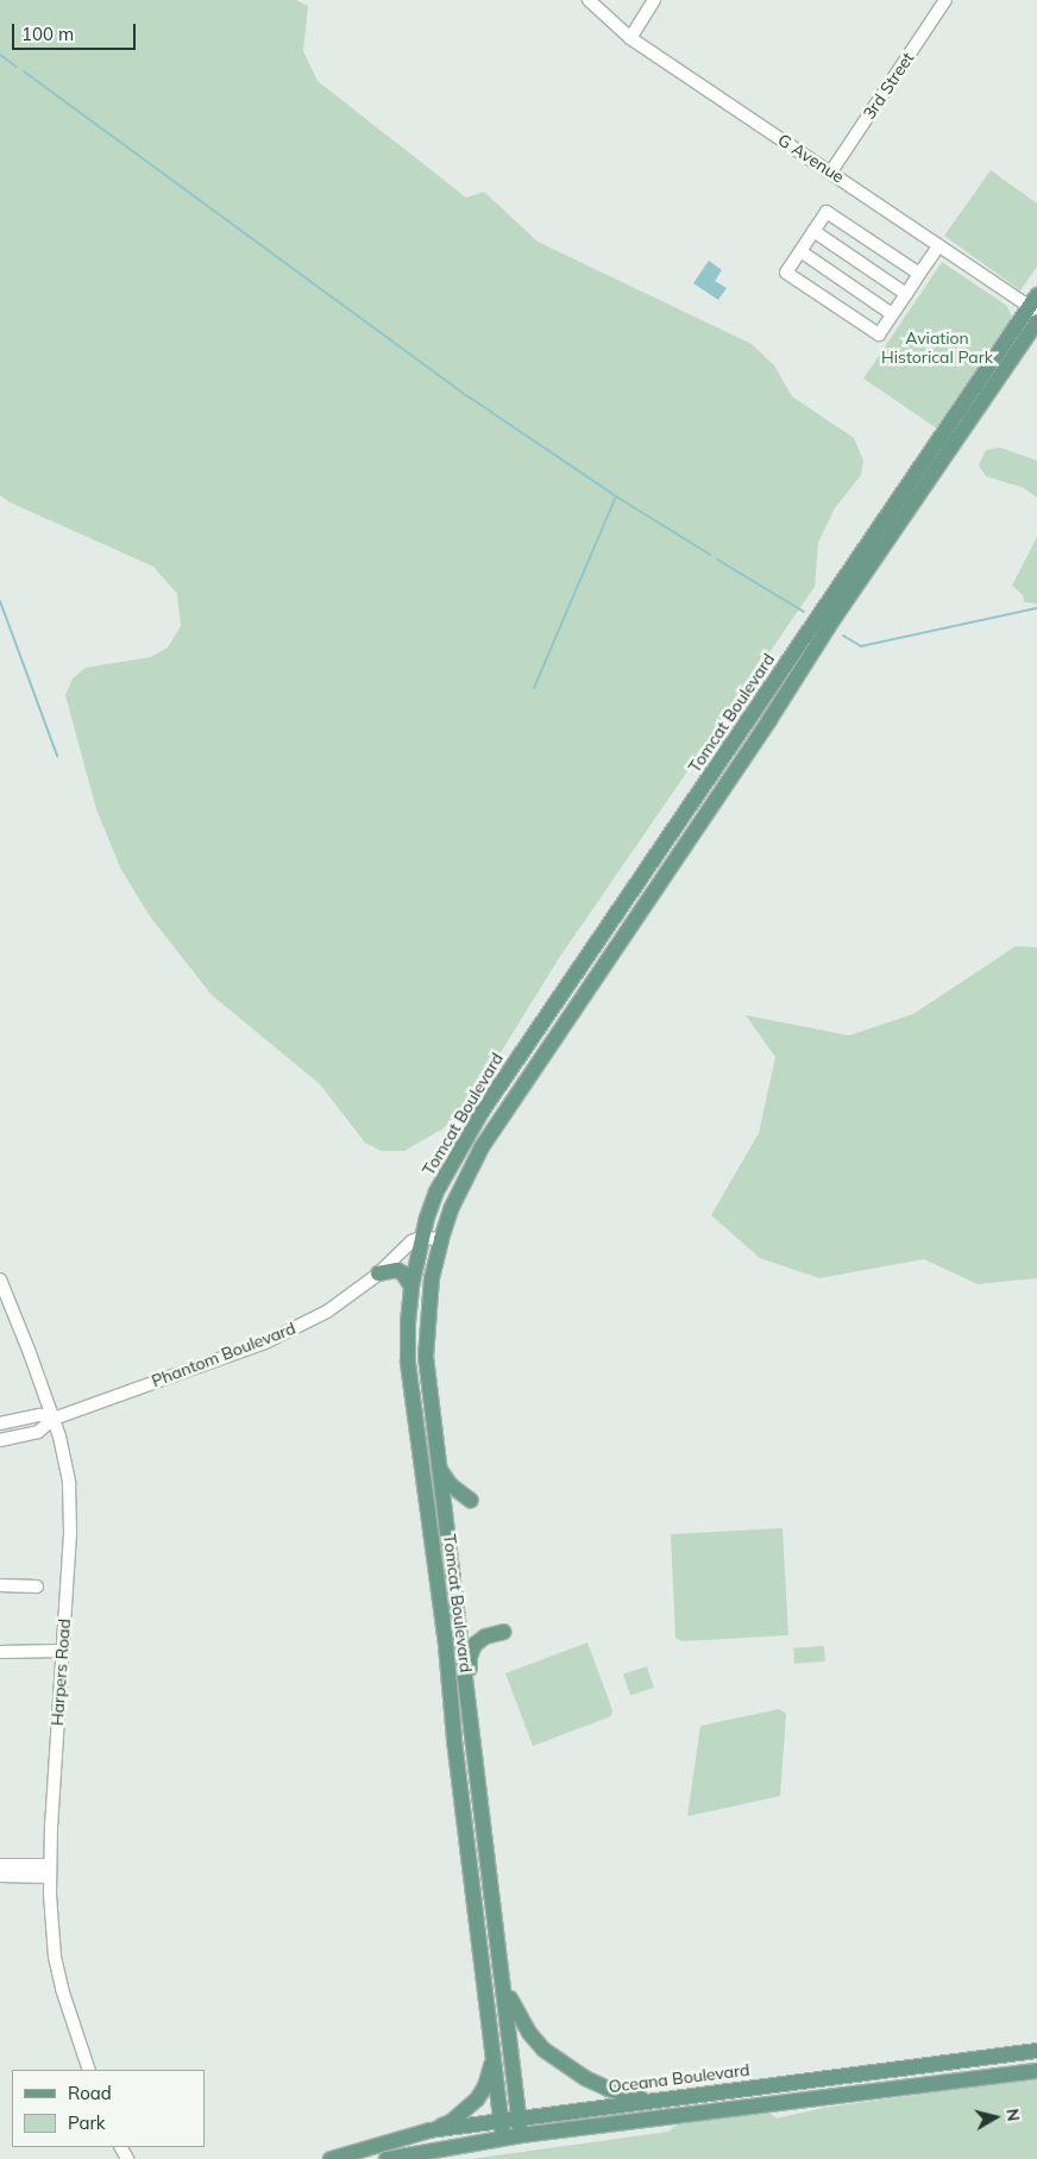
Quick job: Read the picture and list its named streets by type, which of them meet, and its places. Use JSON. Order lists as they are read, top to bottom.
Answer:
{
  "streets": {
    "main road": ["Tomcat Boulevard", "Oceana Boulevard"],
    "street": [
      "3rd Street",
      "G Avenue",
      "Phantom Boulevard",
      "Harpers Road"
    ]
  },
  "crossings": [
    ["3rd Street", "G Avenue"],
    ["G Avenue", "Tomcat Boulevard"],
    ["Tomcat Boulevard", "Phantom Boulevard"],
    ["Tomcat Boulevard", "Oceana Boulevard"],
    ["Phantom Boulevard", "Harpers Road"]
  ],
  "parks": ["Aviation Historical Park"],
  "legend": ["Road", "Park"],
  "scale_bar": "100 m",
  "north": "right"
}
